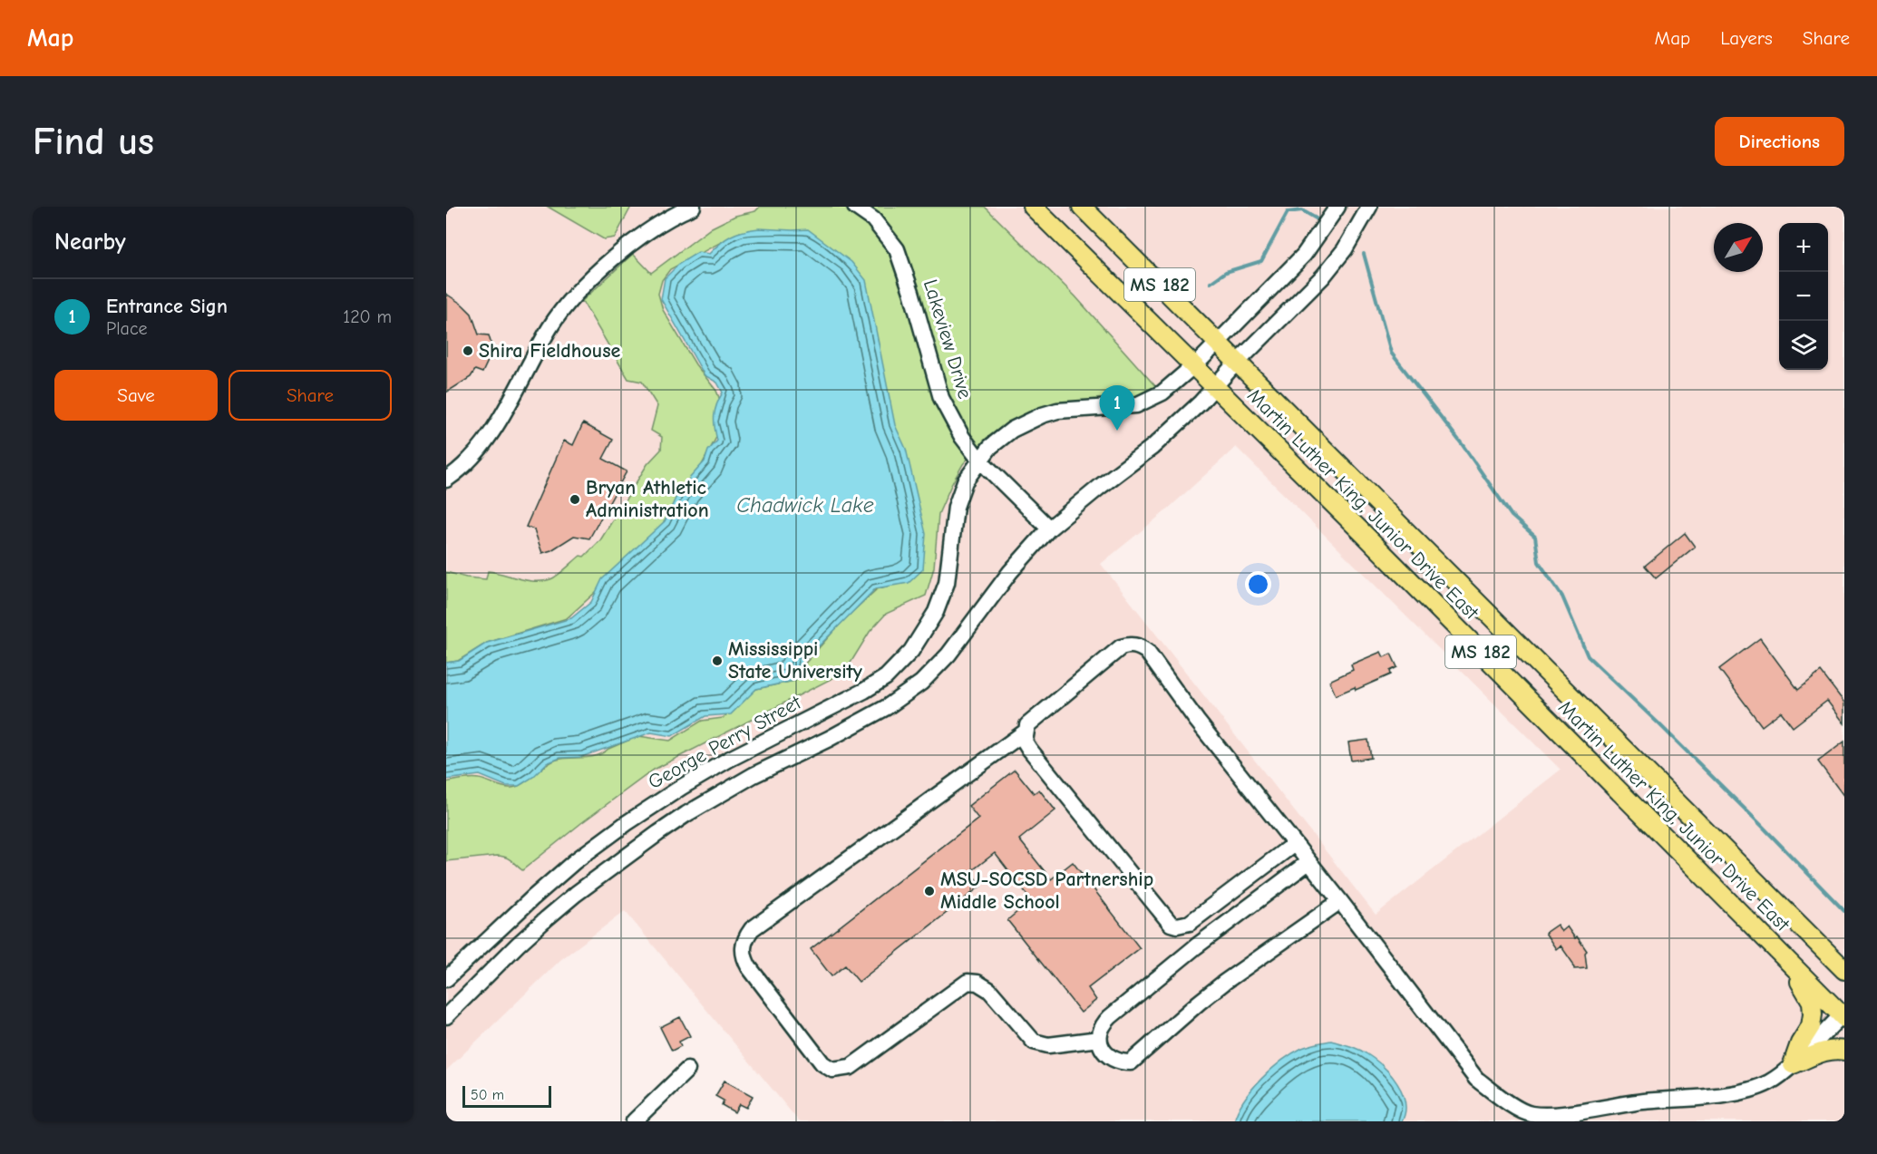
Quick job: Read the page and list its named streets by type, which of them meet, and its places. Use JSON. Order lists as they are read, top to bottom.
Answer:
{
  "streets": {
    "main road": ["MS 182", "Martin Luther King, Junior Drive East"],
    "street": ["Lakeview Drive", "George Perry Street"]
  },
  "crossings": [
    ["Lakeview Drive", "George Perry Street"],
    ["Martin Luther King, Junior Drive East", "George Perry Street"]
  ],
  "water": ["Chadwick Lake"],
  "places": [
    "Shira Fieldhouse",
    "Bryan Athletic Administration",
    "Mississippi State University",
    "MSU-SOCSD Partnership Middle School"
  ],
  "scale_bar": "50 m",
  "north": "top right",
  "page": {
    "header": "Map",
    "nav": ["Map", "Layers", "Share"],
    "buttons": [
      "Directions",
      ["Save", "Share"]
    ],
    "title": "Find us",
    "heading": "Nearby",
    "map_buttons": ["+", "−"],
    "list": [
      {
        "mark": "1",
        "name": "Entrance Sign",
        "note": "Place",
        "value": "120 m"
      }
    ],
    "pins": "1",
    "scale": "50 m"
  }
}
